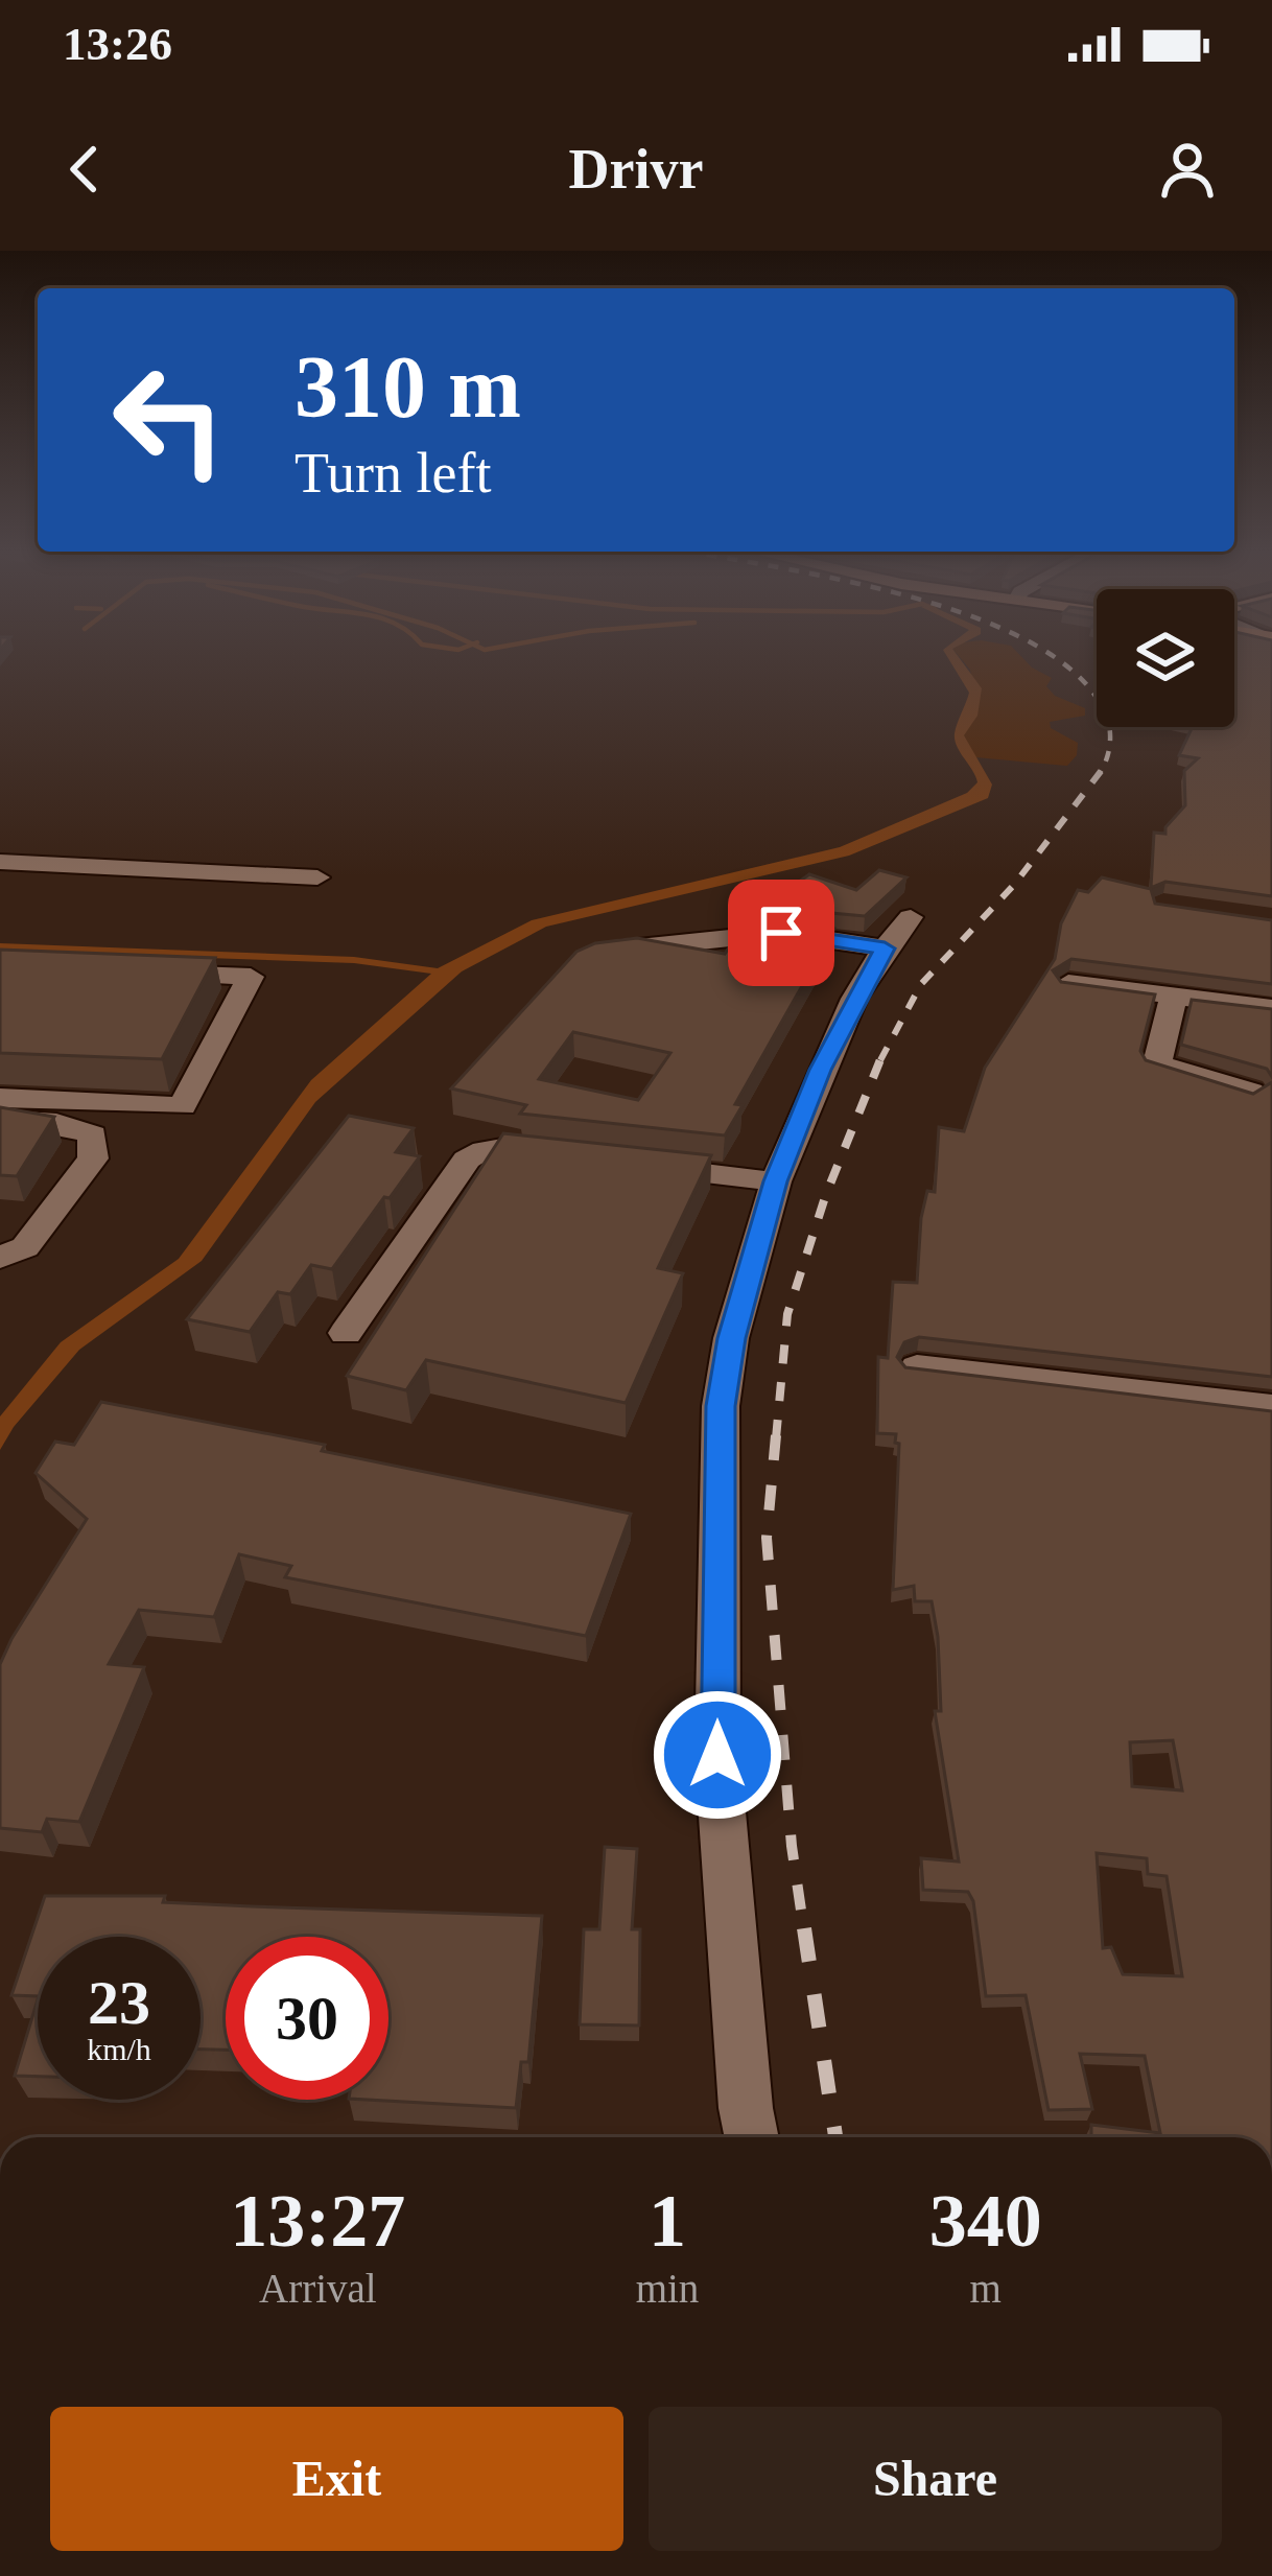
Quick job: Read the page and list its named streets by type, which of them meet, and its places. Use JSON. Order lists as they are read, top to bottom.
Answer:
{
  "page": {
    "status": "13:26",
    "header": "Drivr",
    "turn": ["310 m", "Turn left"],
    "speed": "23 km/h",
    "limit": "30",
    "eta": [
      "13:27",
      "Arrival",
      "1",
      "min",
      "340",
      "m"
    ],
    "buttons": ["Exit", "Share"]
  }
}
